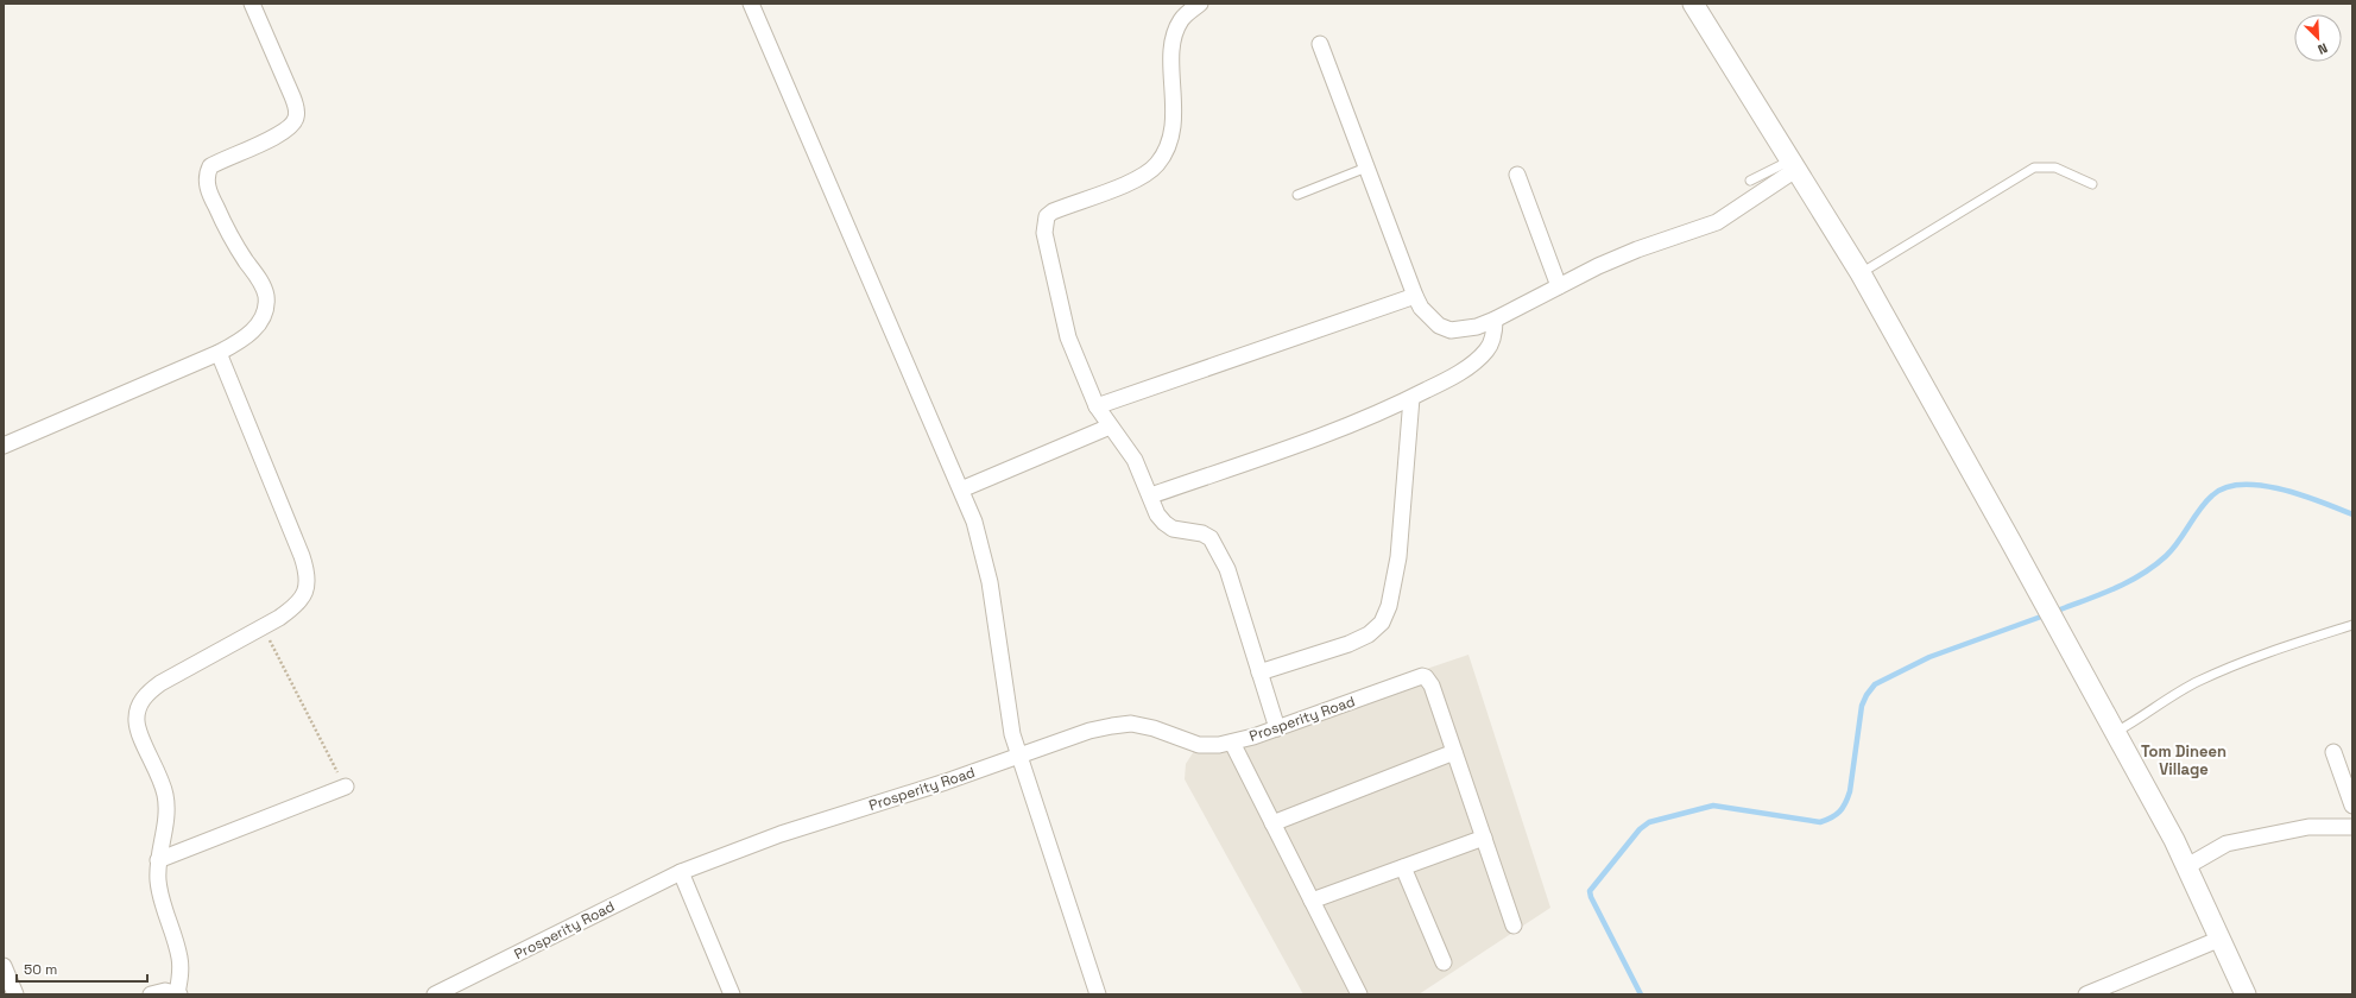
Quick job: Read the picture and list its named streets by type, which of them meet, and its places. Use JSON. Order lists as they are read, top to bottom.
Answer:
{
  "streets": {
    "street": ["Prosperity Road"]
  },
  "districts": ["Tom Dineen Village"],
  "scale_bar": "50 m",
  "north": "bottom right"
}
